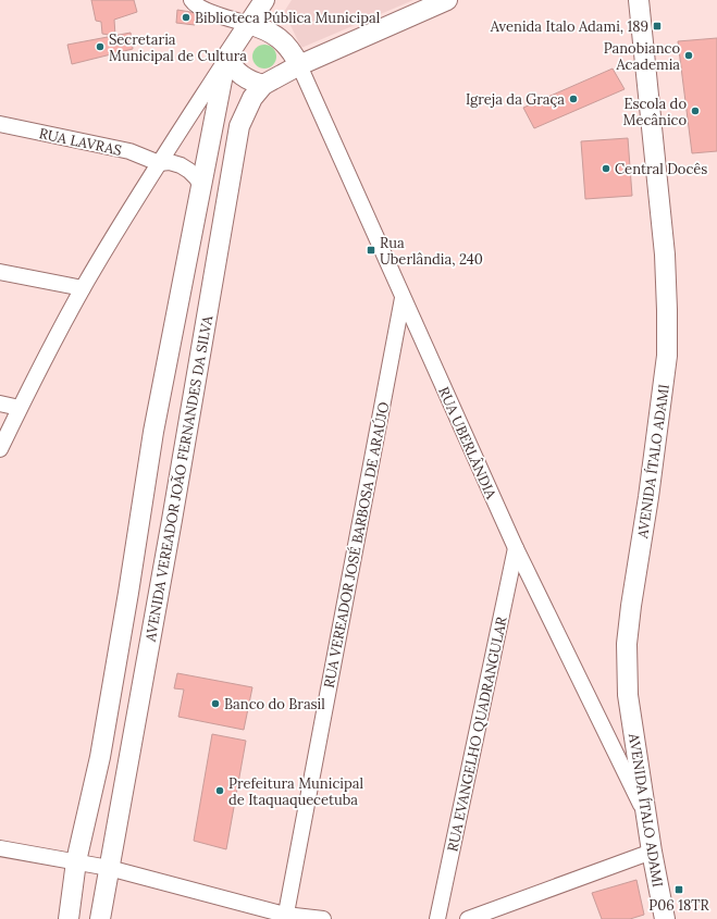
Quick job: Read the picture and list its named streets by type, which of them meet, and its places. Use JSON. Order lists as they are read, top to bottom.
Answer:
{
  "streets": {
    "main road": ["AVENIDA ÍTALO ADAMI", "AVENIDA VEREADOR JOÃO FERNANDES DA SILVA"],
    "street": [
      "RUA LAVRAS",
      "RUA UBERLÂNDIA",
      "RUA VEREADOR JOSÉ BARBOSA DE ARAÚJO",
      "RUA EVANGELHO QUADRANGULAR"
    ]
  },
  "crossings": [
    ["RUA LAVRAS", "AVENIDA VEREADOR JOÃO FERNANDES DA SILVA"],
    ["RUA UBERLÂNDIA", "AVENIDA ÍTALO ADAMI"],
    ["RUA UBERLÂNDIA", "AVENIDA VEREADOR JOÃO FERNANDES DA SILVA"],
    ["RUA UBERLÂNDIA", "RUA VEREADOR JOSÉ BARBOSA DE ARAÚJO"],
    ["RUA UBERLÂNDIA", "RUA EVANGELHO QUADRANGULAR"]
  ],
  "places": {
    "other": [
      "Biblioteca Pública Municipal",
      "Secretaria Municipal de Cultura",
      "Panobianco Academia",
      "Igreja da Graça",
      "Escola do Mecânico",
      "Central Docês",
      "Banco do Brasil",
      "Prefeitura Municipal de Itaquaquecetuba"
    ],
    "transit": ["Avenida Italo Adami, 189", "Rua Uberlândia, 240", "P06 18TR"]
  }
}
